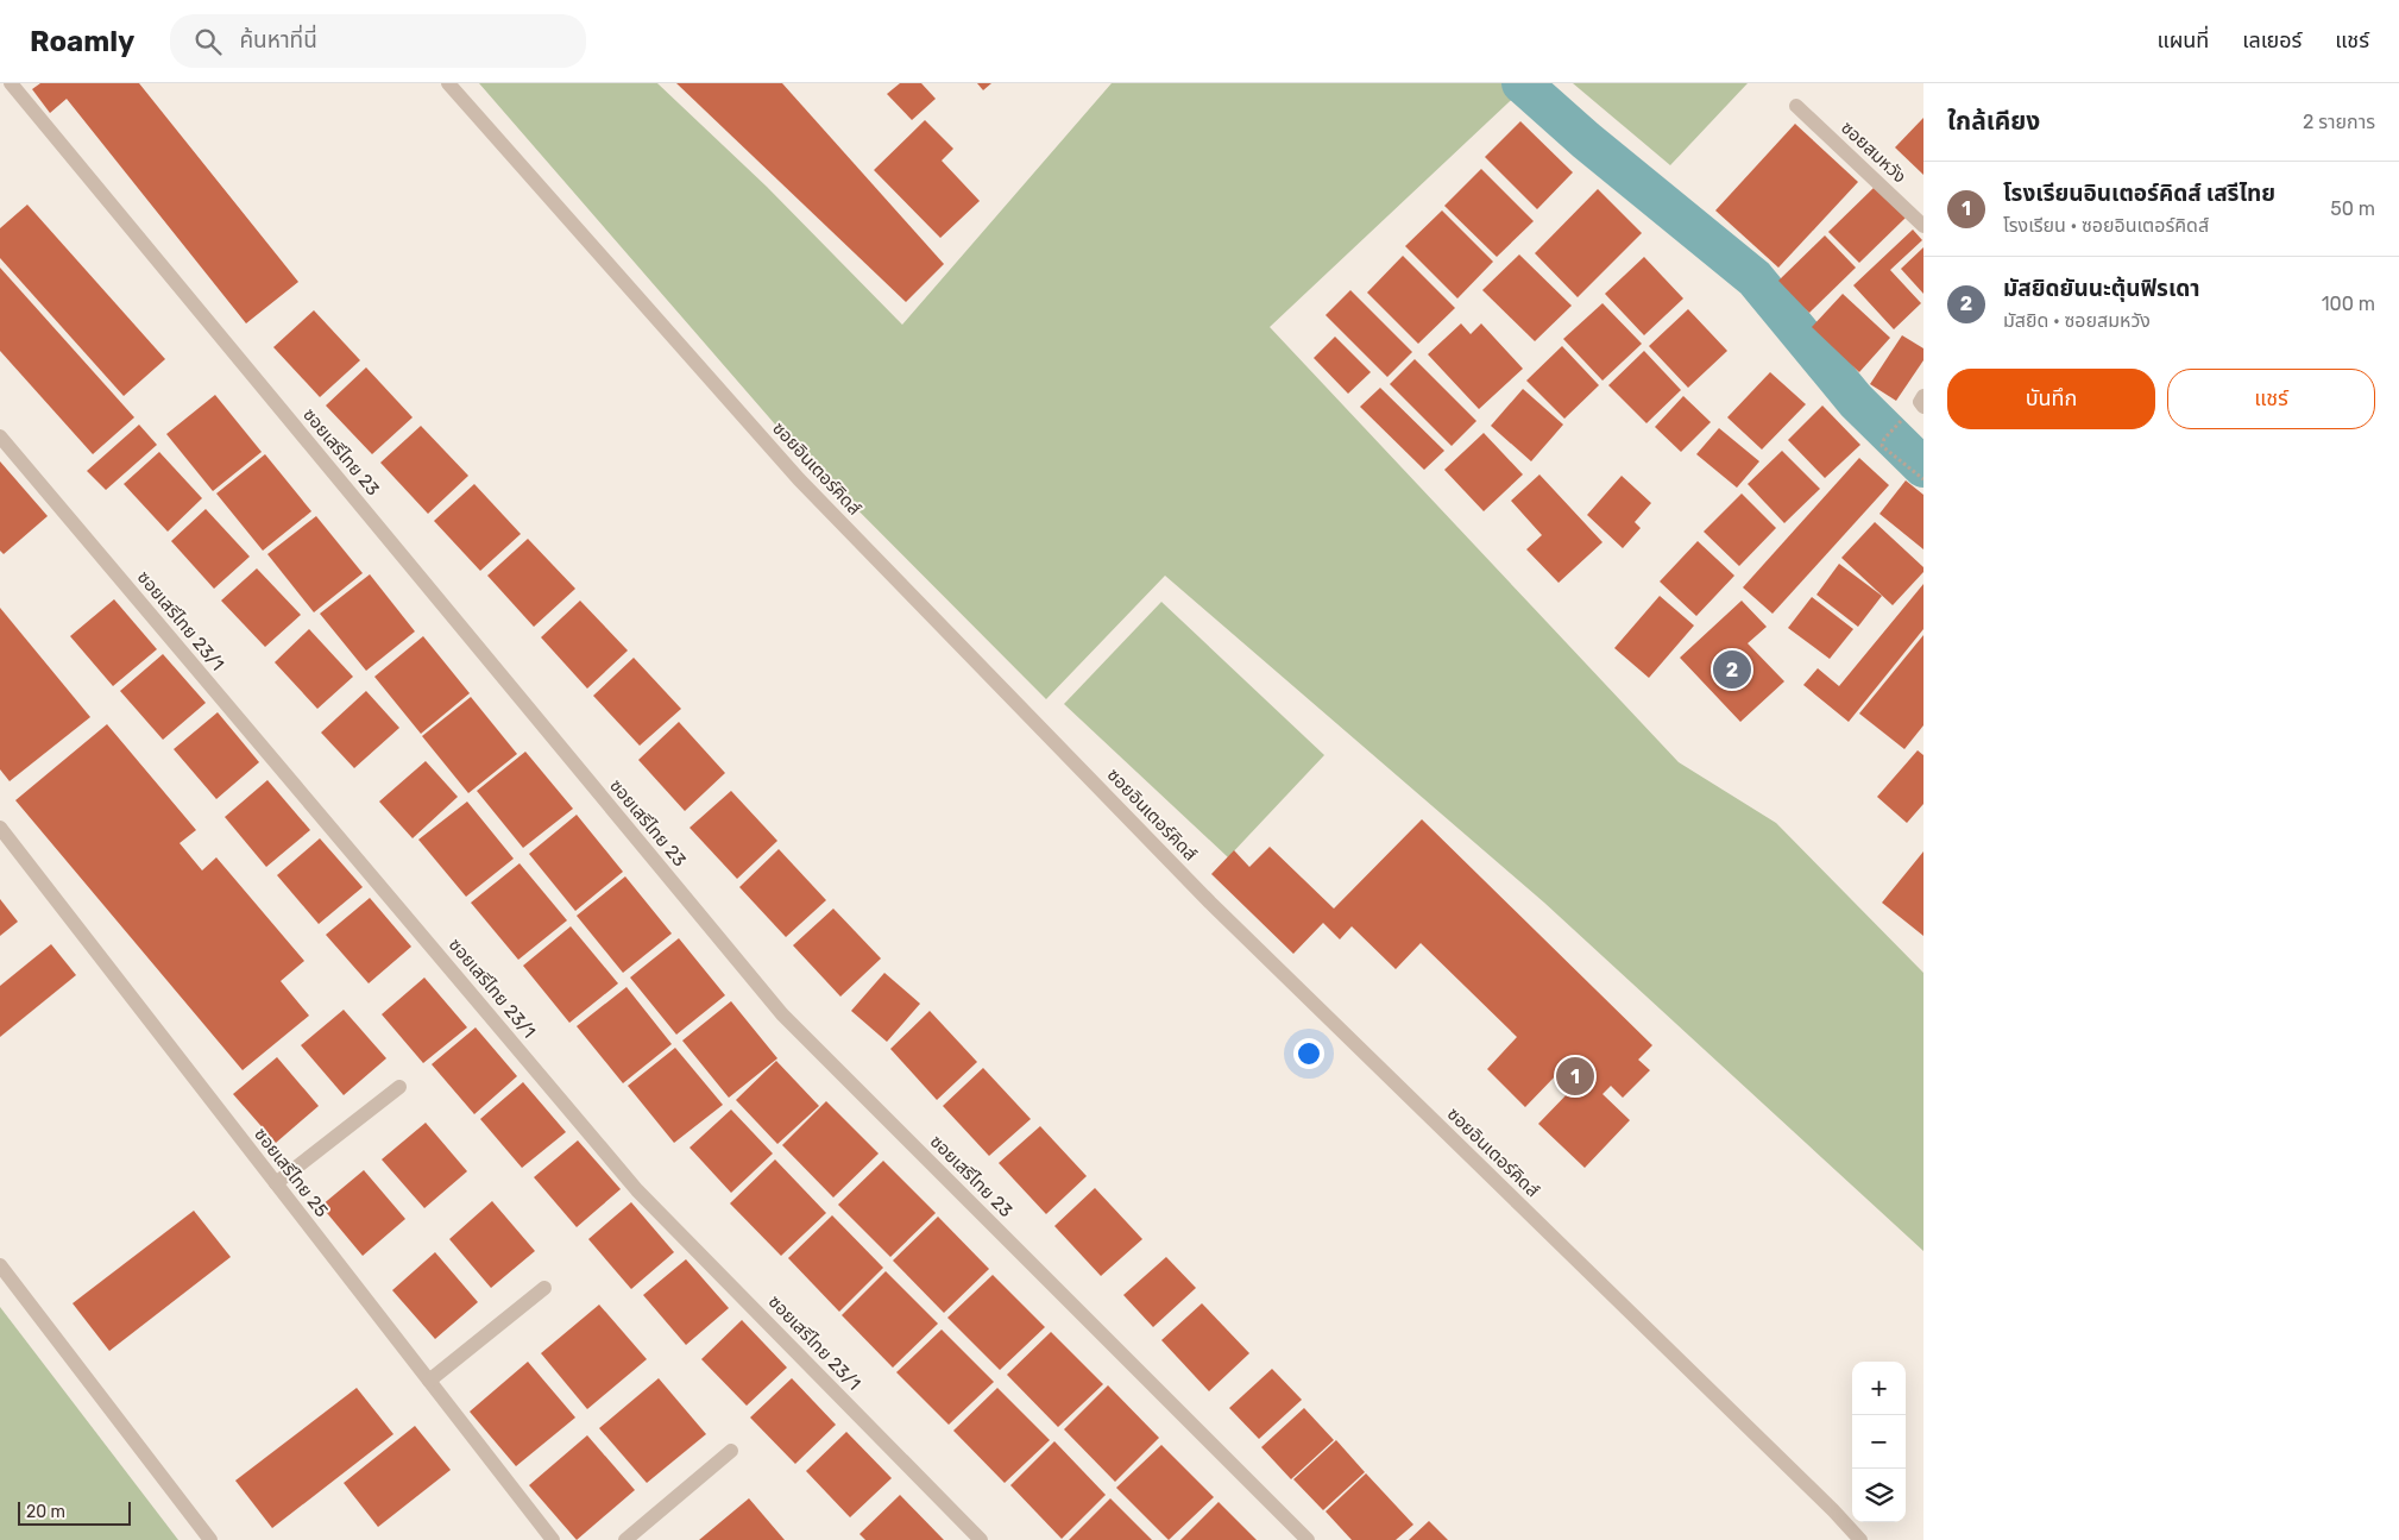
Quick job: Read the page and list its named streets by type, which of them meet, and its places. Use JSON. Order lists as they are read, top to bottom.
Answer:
{
  "streets": {
    "street": [
      "ซอยสมหวัง",
      "ซอยเสรีไทย 23",
      "ซอยอินเตอร์คิดส์",
      "ซอยเสรีไทย 23/1",
      "ซอยเสรีไทย 25"
    ]
  },
  "scale_bar": "20 m",
  "page": {
    "header": "Roamly",
    "search": "ค้นหาที่นี่",
    "nav": ["แผนที่", "เลเยอร์", "แชร์"],
    "heading": ["ใกล้เคียง", "2 รายการ"],
    "list": [
      {
        "mark": "1",
        "name": "โรงเรียนอินเตอร์คิดส์ เสรีไทย",
        "note": "โรงเรียน · ซอยอินเตอร์คิดส์",
        "value": "50 m"
      },
      {
        "mark": "2",
        "name": "มัสยิดยันนะตุ้นฟิรเดา",
        "note": "มัสยิด · ซอยสมหวัง",
        "value": "100 m"
      }
    ],
    "buttons": ["บันทึก", "แชร์"],
    "pins": ["2", "1"],
    "map_buttons": ["+", "−"],
    "scale": "20 m"
  }
}
